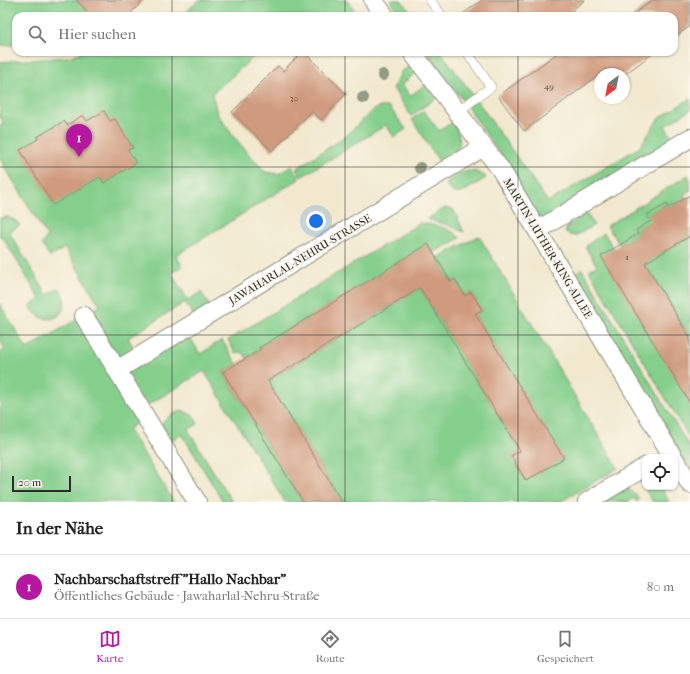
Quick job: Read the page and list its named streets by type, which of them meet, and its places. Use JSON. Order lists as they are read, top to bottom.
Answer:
{
  "streets": {
    "street": ["MARTIN-LUTHER-KING-ALLEE", "JAWAHARLAL-NEHRU-STRASSE"]
  },
  "crossings": [
    ["MARTIN-LUTHER-KING-ALLEE", "JAWAHARLAL-NEHRU-STRASSE"]
  ],
  "house_numbers": ["49", "30", "1"],
  "scale_bar": "20 m",
  "north": "bottom left",
  "page": {
    "search": "Hier suchen",
    "pins": "1",
    "scale": "20 m",
    "heading": "In der Nähe",
    "list": [
      {
        "mark": "1",
        "name": "Nachbarschaftstreff \"Hallo Nachbar\"",
        "note": "Öffentliches Gebäude · Jawaharlal-Nehru-Straße",
        "value": "80 m"
      }
    ],
    "nav": ["Karte", "Route", "Gespeichert"]
  }
}
